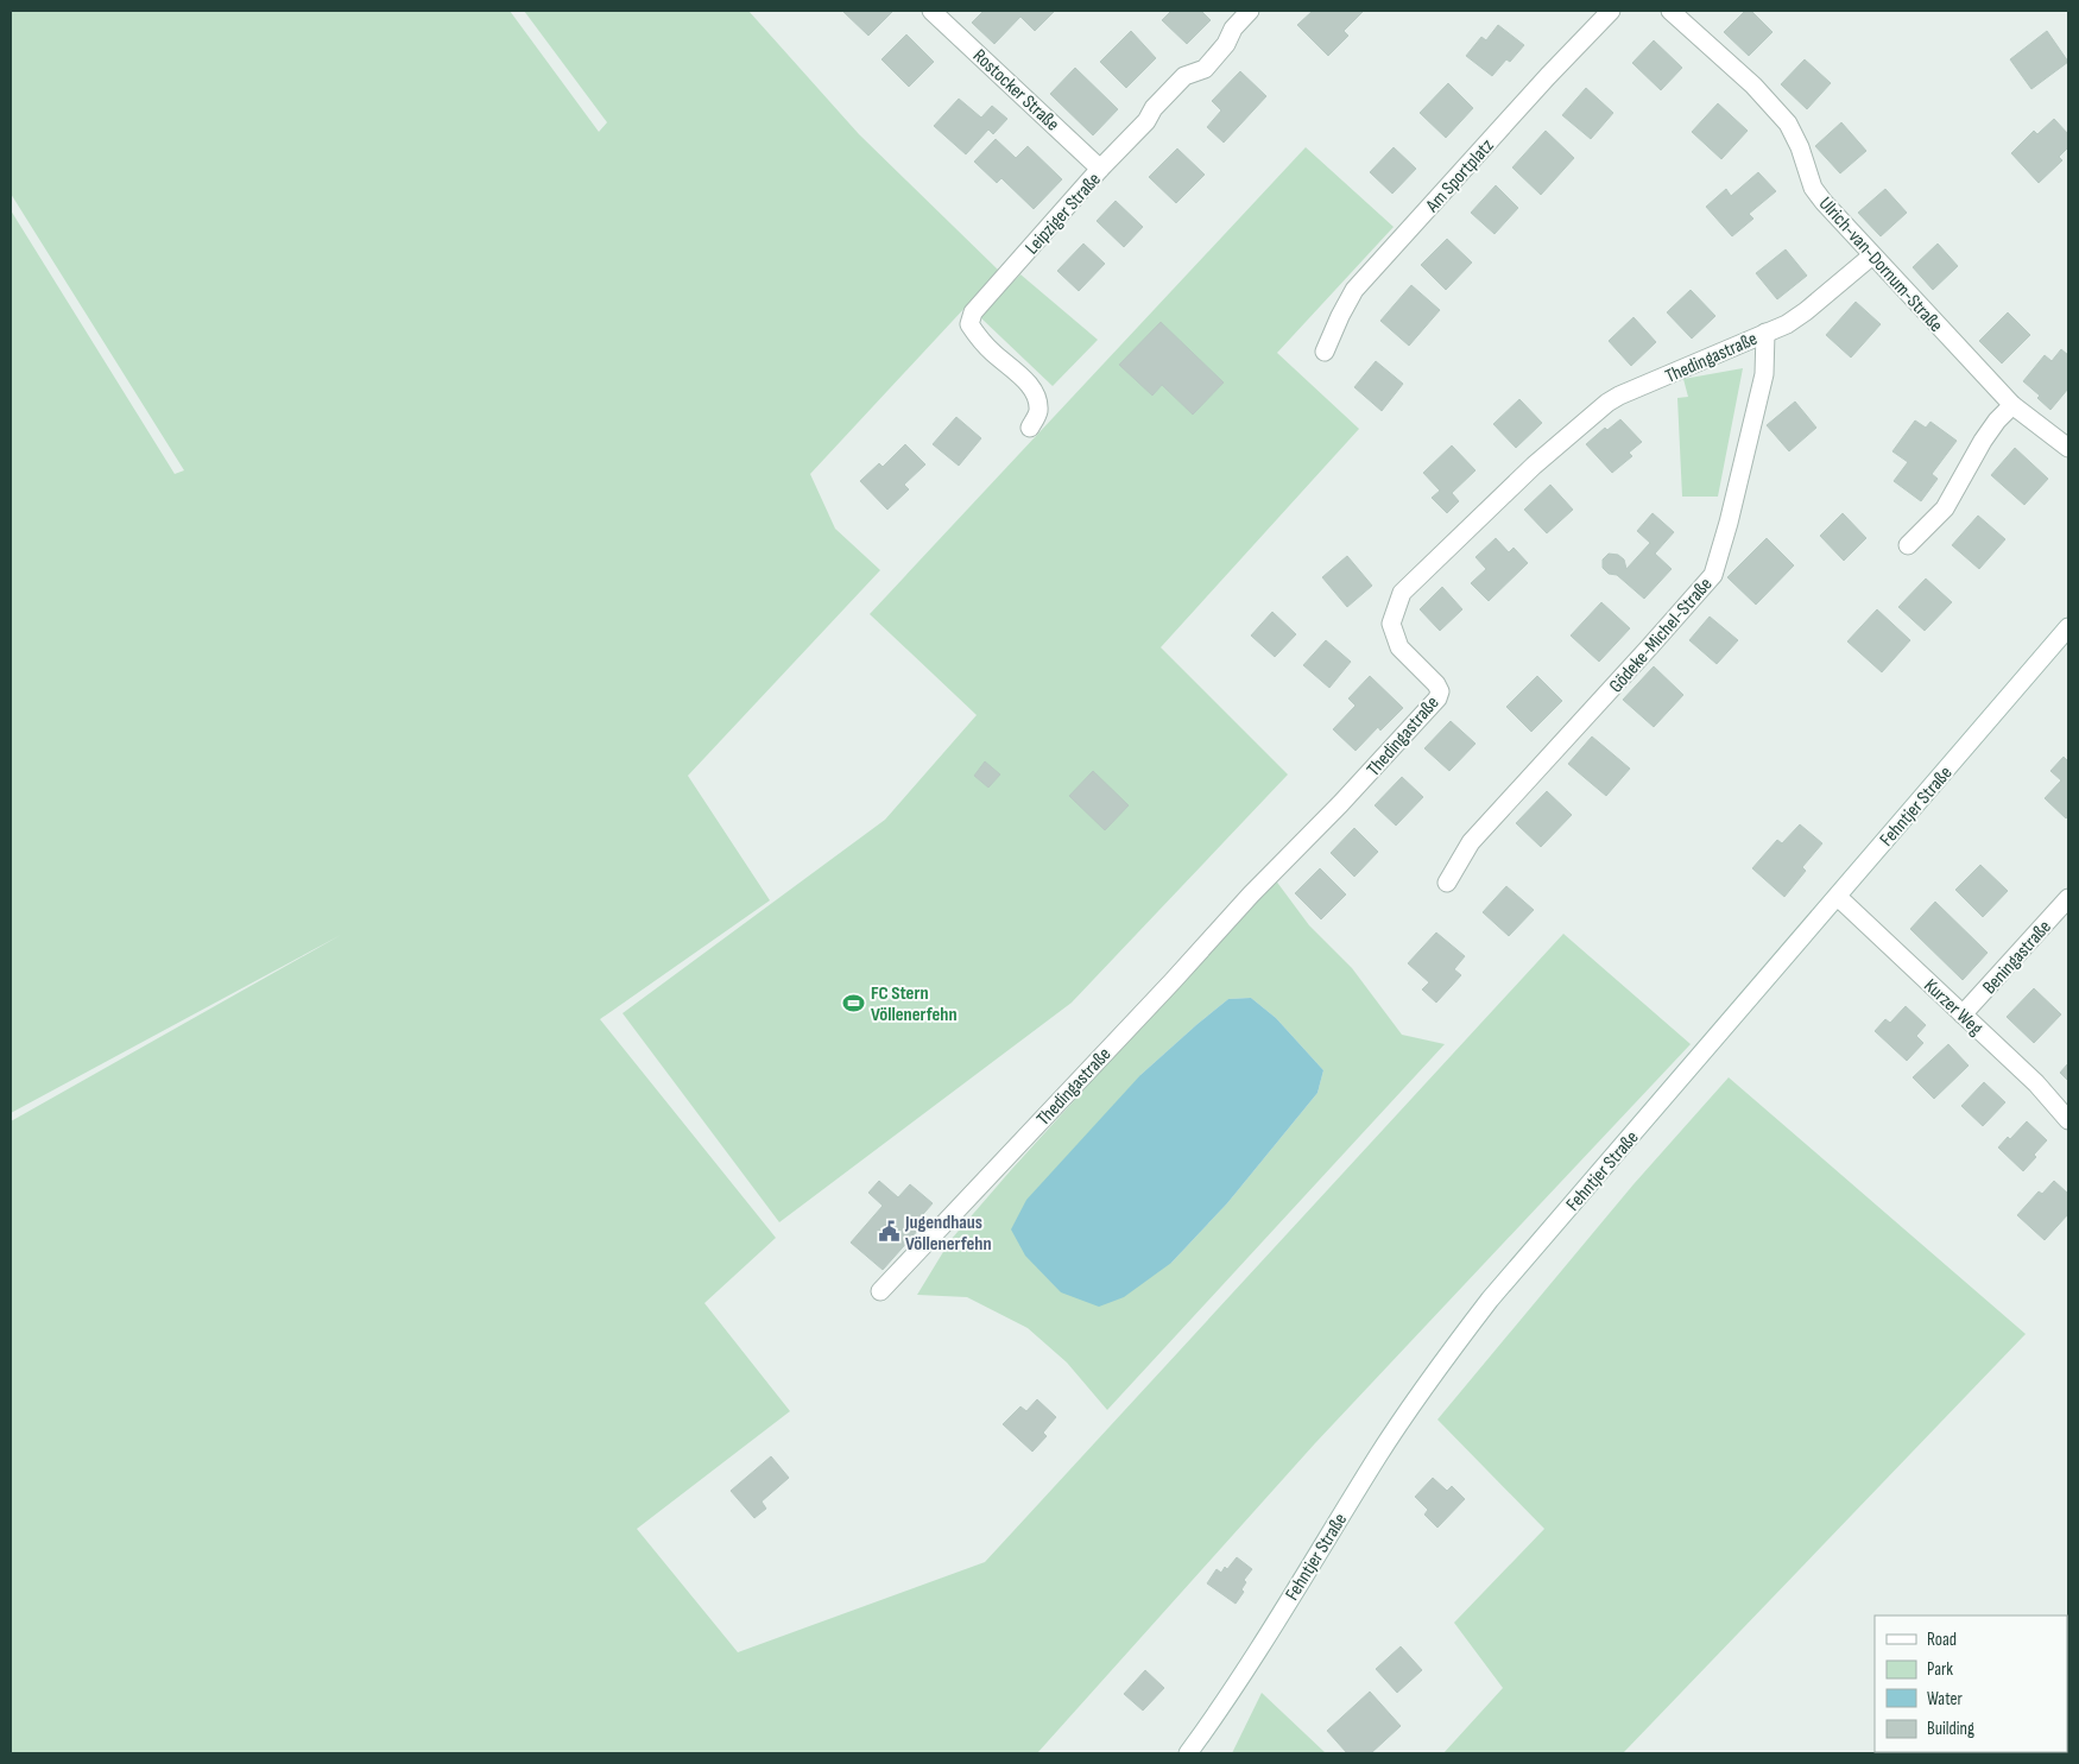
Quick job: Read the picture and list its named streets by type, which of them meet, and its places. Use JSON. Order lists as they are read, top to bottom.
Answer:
{
  "streets": {
    "street": [
      "Rostocker Straße",
      "Am Sportplatz",
      "Leipziger Straße",
      "Ulrich-van-Dornum-Straße",
      "Thedingastraße",
      "Gödeke-Michel-Straße",
      "Fehntjer Straße",
      "Beningastraße",
      "Kurzer Weg"
    ]
  },
  "crossings": [
    ["Rostocker Straße", "Leipziger Straße"],
    ["Ulrich-van-Dornum-Straße", "Thedingastraße"],
    ["Thedingastraße", "Gödeke-Michel-Straße"],
    ["Fehntjer Straße", "Kurzer Weg"],
    ["Beningastraße", "Kurzer Weg"]
  ],
  "places": {
    "sports": ["FC Stern Völlenerfehn"],
    "public building": ["Jugendhaus Völlenerfehn"]
  },
  "legend": [
    "Road",
    "Park",
    "Water",
    "Building"
  ]
}
